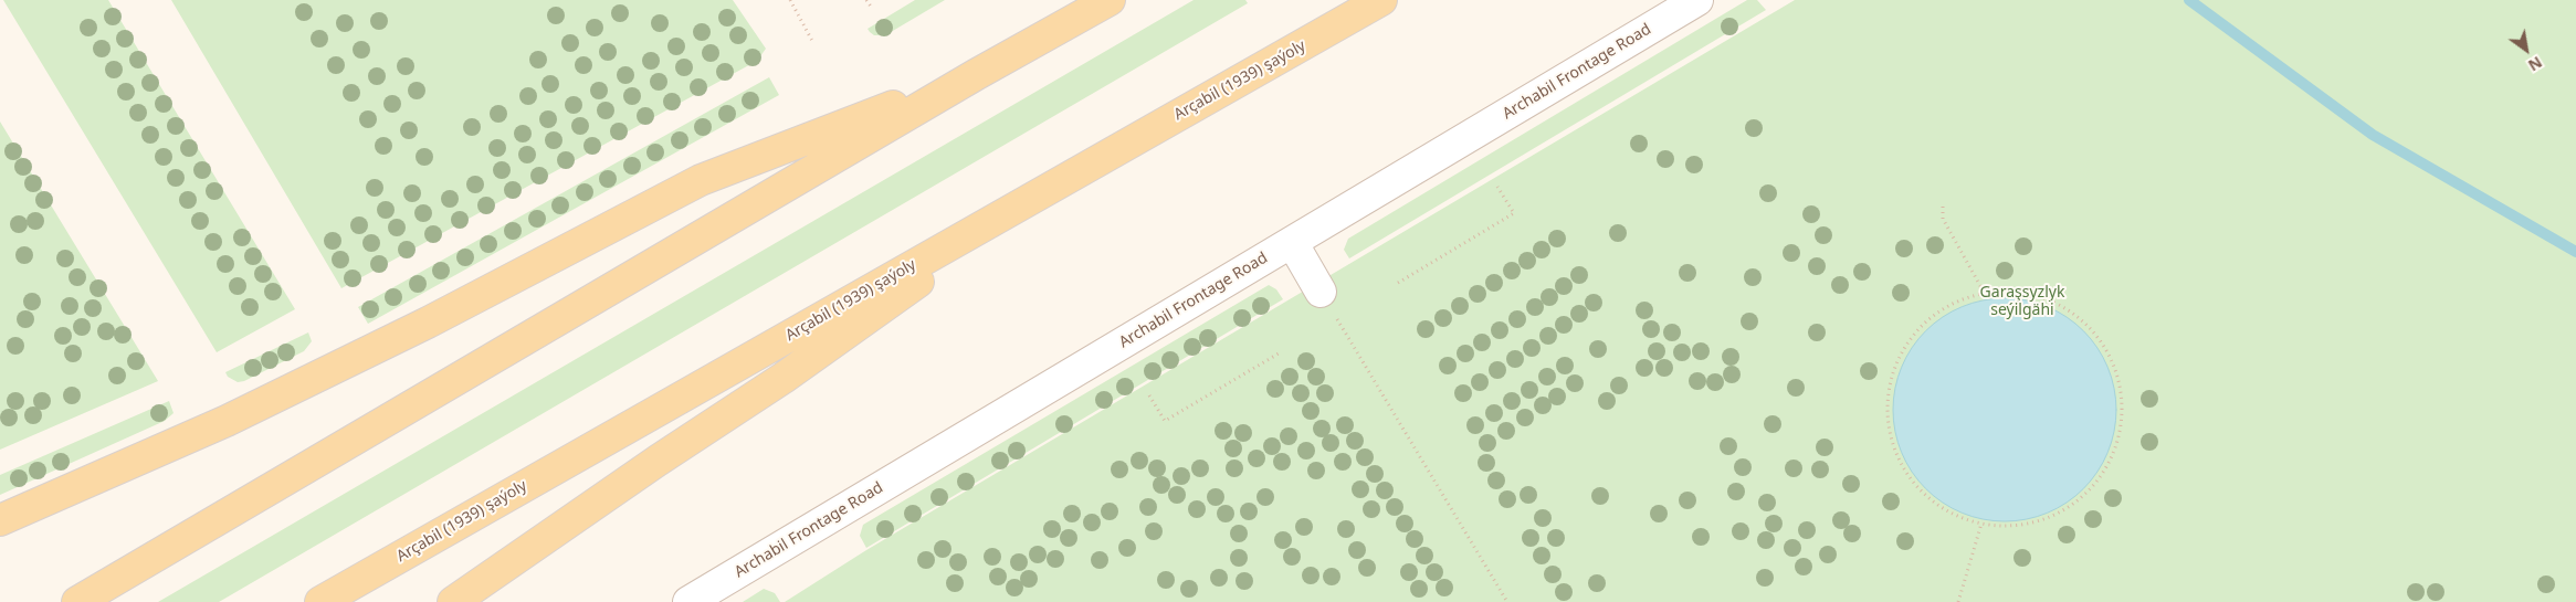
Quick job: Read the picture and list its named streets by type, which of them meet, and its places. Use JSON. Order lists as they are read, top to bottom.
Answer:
{
  "streets": {
    "main road": ["Arçabil (1939) şaýoly"],
    "street": ["Archabil Frontage Road"]
  },
  "parks": ["Garaşsyzlyk seýilgähi"],
  "north": "bottom right"
}
